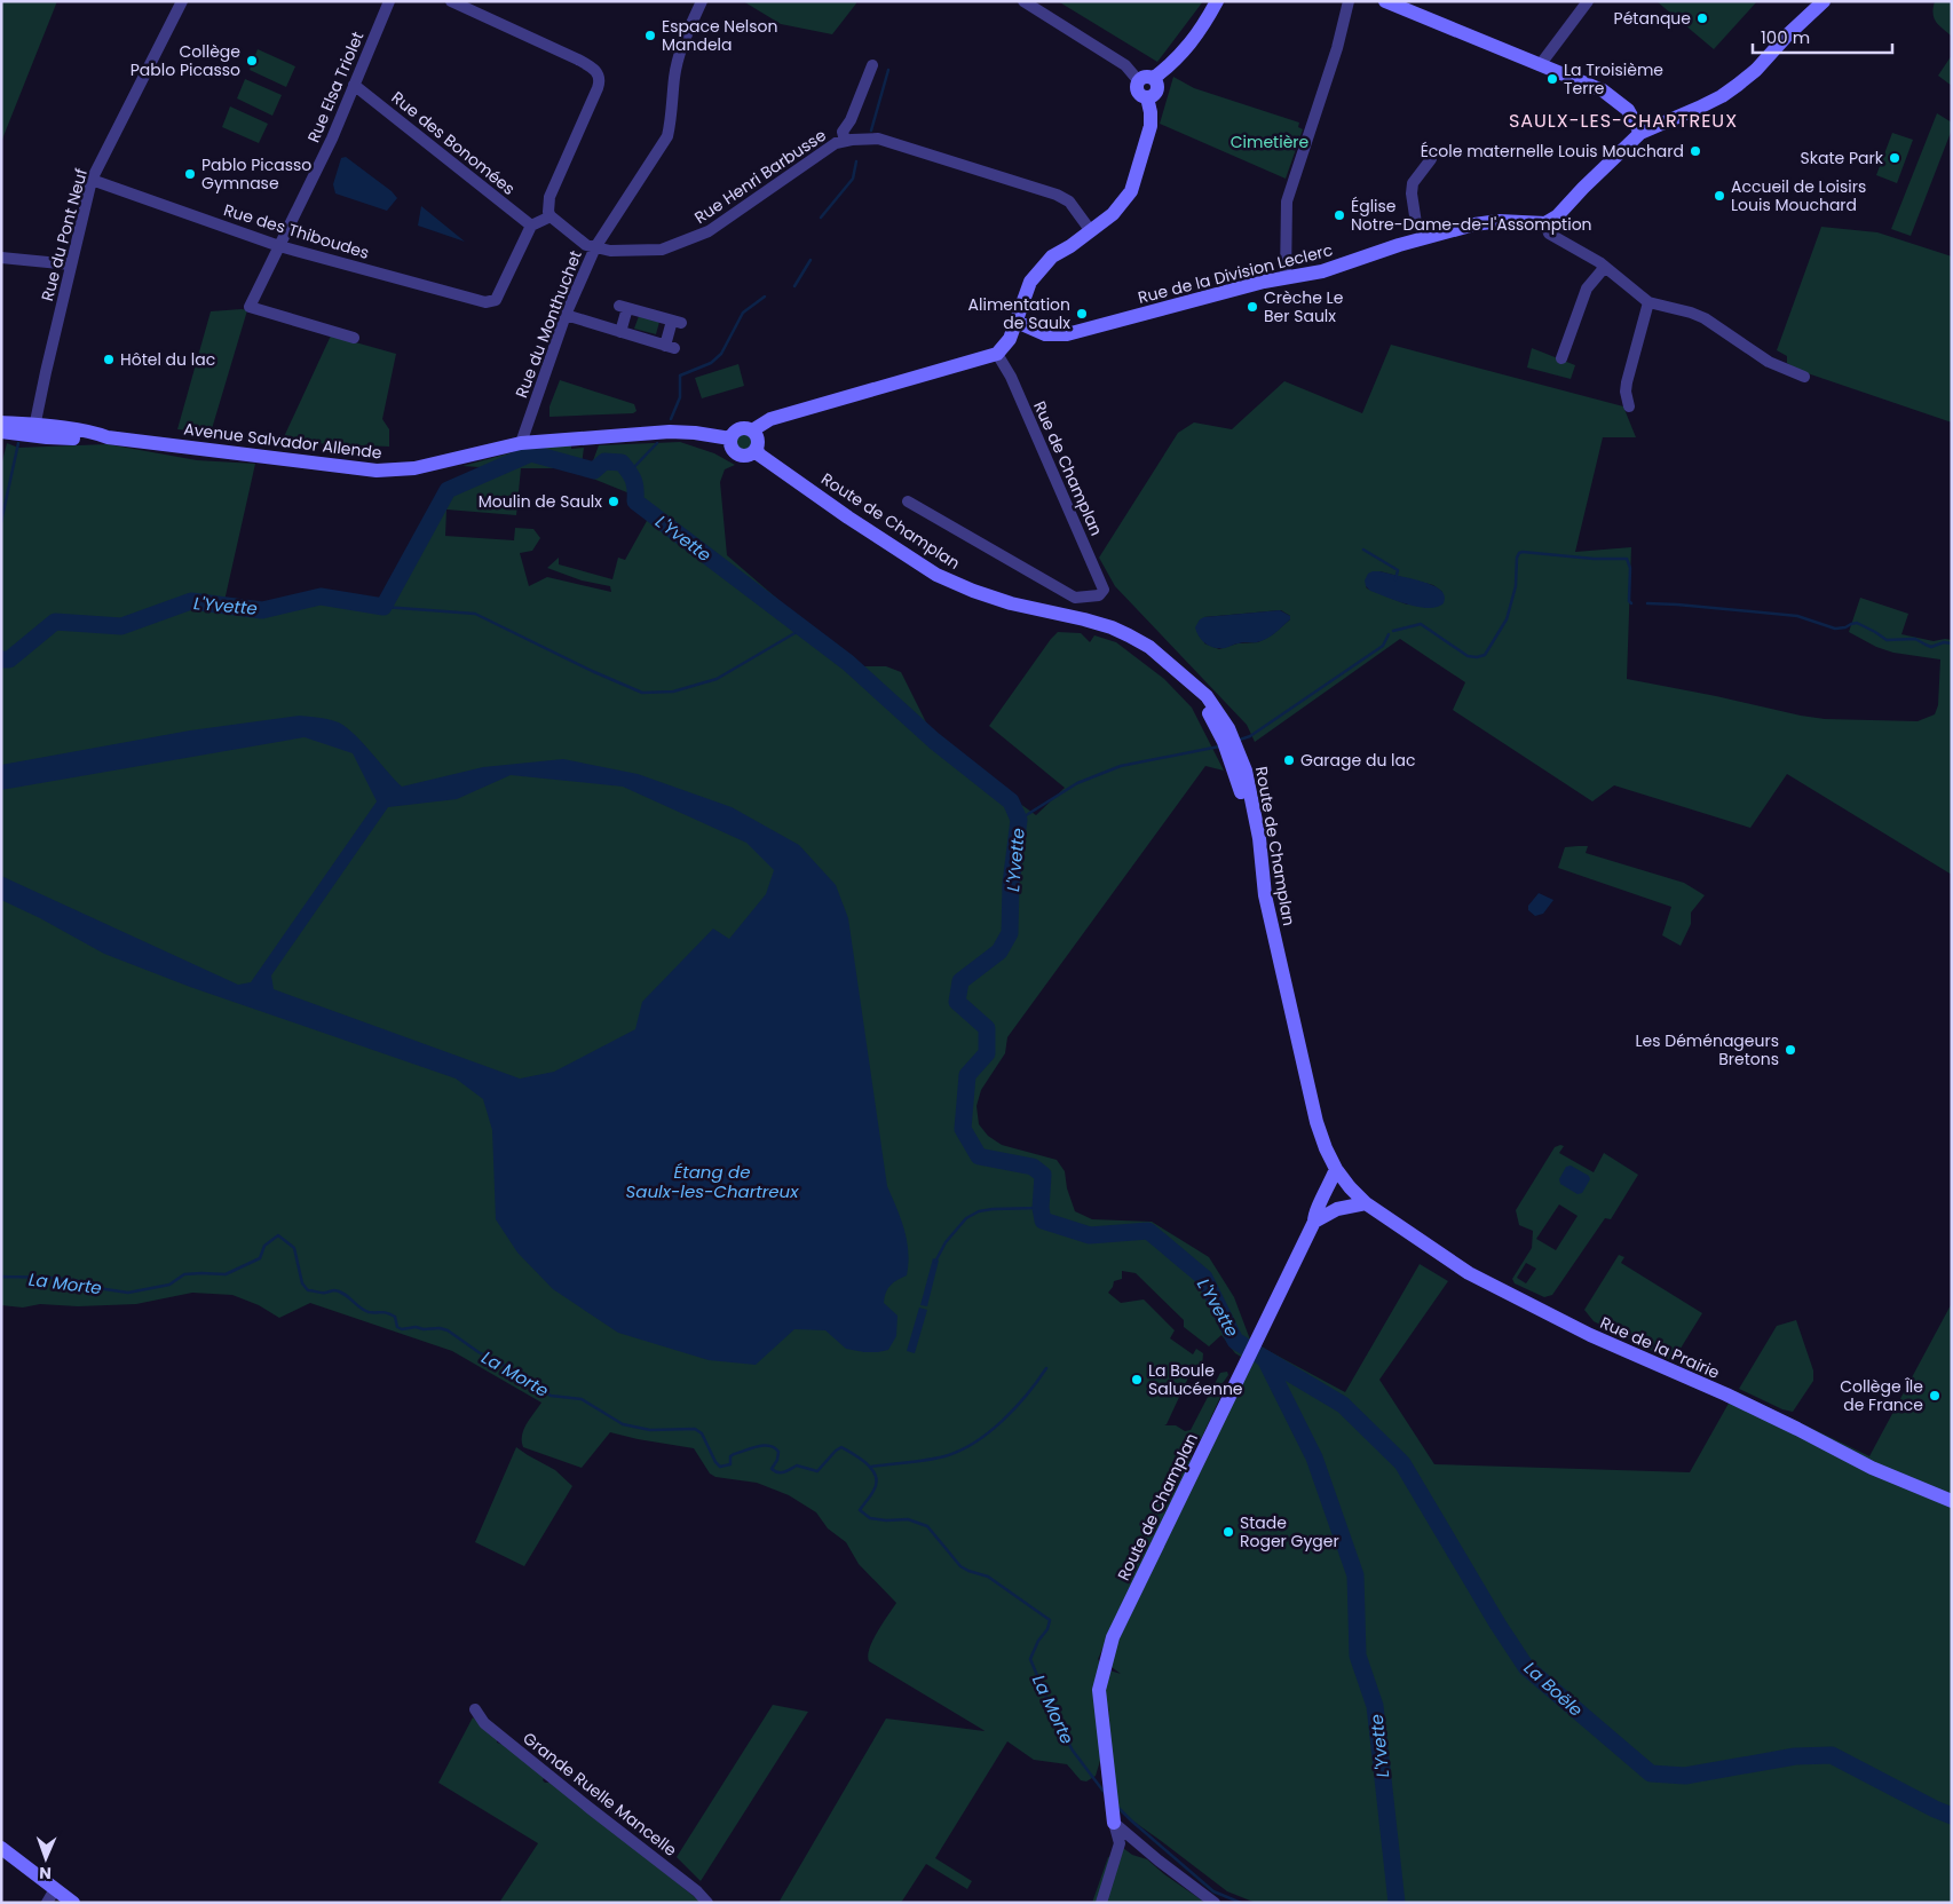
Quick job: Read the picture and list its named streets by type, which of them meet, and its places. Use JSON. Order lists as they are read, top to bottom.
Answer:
{
  "streets": {
    "street": [
      "Rue Elsa Triolet",
      "Rue des Bonomées",
      "Rue Henri Barbusse",
      "Rue des Thiboudes",
      "Rue du Pont Neuf",
      "Rue de la Division Leclerc",
      "Rue du Monthuchet",
      "Avenue Salvador Allende",
      "Rue de Champlan",
      "Route de Champlan",
      "Rue de la Prairie",
      "Grande Ruelle Mancelle"
    ]
  },
  "crossings": [
    ["Rue Elsa Triolet", "Rue des Bonomées"],
    ["Rue Elsa Triolet", "Rue des Thiboudes"],
    ["Rue des Bonomées", "Rue des Thiboudes"],
    ["Rue Henri Barbusse", "Rue du Monthuchet"],
    ["Rue des Thiboudes", "Rue du Pont Neuf"],
    ["Rue du Pont Neuf", "Avenue Salvador Allende"],
    ["Rue du Monthuchet", "Avenue Salvador Allende"],
    ["Avenue Salvador Allende", "Route de Champlan"],
    ["Route de Champlan", "Rue de la Prairie"]
  ],
  "districts": ["SAULX-LES-CHARTREUX"],
  "water": [
    "L'Yvette",
    "Étang de Saulx-les-Chartreux",
    "La Morte",
    "La Boële"
  ],
  "parks": ["Cimetière"],
  "places": [
    "Pétanque",
    "Espace Nelson Mandela",
    "Collège Pablo Picasso",
    "La Troisième Terre",
    "École maternelle Louis Mouchard",
    "Skate Park",
    "Pablo Picasso Gymnase",
    "Accueil de Loisirs Louis Mouchard",
    "Église Notre-Dame-de-l'Assomption",
    "Crèche Le Ber Saulx",
    "Alimentation de Saulx",
    "Hôtel du lac",
    "Moulin de Saulx",
    "Garage du lac",
    "Les Déménageurs Bretons",
    "La Boule Salucéenne",
    "Collège Île de France",
    "Stade Roger Gyger"
  ],
  "scale_bar": "100 m",
  "north": "bottom"
}
